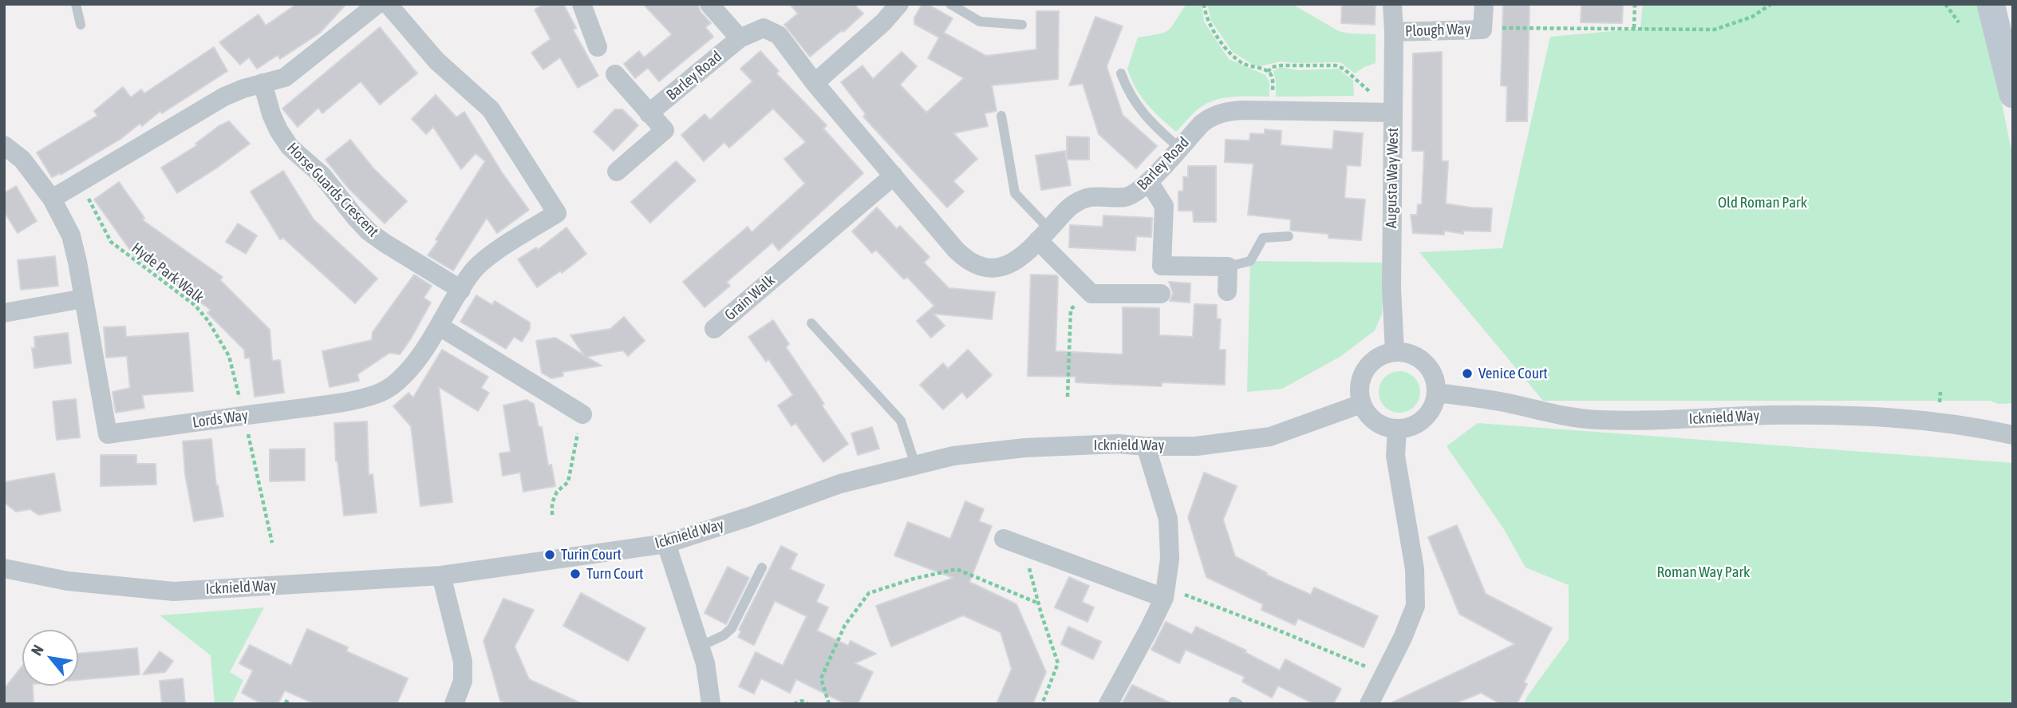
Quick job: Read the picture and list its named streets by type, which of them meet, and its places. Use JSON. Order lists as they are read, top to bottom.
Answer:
{
  "streets": {
    "street": [
      "Plough Way",
      "Barley Road",
      "Augusta Way West",
      "Horse Guards Crescent",
      "Grain Walk",
      "Icknield Way",
      "Lords Way"
    ],
    "path": ["Hyde Park Walk"]
  },
  "crossings": [
    ["Plough Way", "Augusta Way West"],
    ["Barley Road", "Augusta Way West"],
    ["Barley Road", "Grain Walk"],
    ["Augusta Way West", "Icknield Way"],
    ["Horse Guards Crescent", "Lords Way"],
    ["Hyde Park Walk", "Lords Way"]
  ],
  "parks": ["Old Roman Park", "Roman Way Park"],
  "places": ["Venice Court", "Turin Court", "Turn Court"],
  "north": "top left"
}
